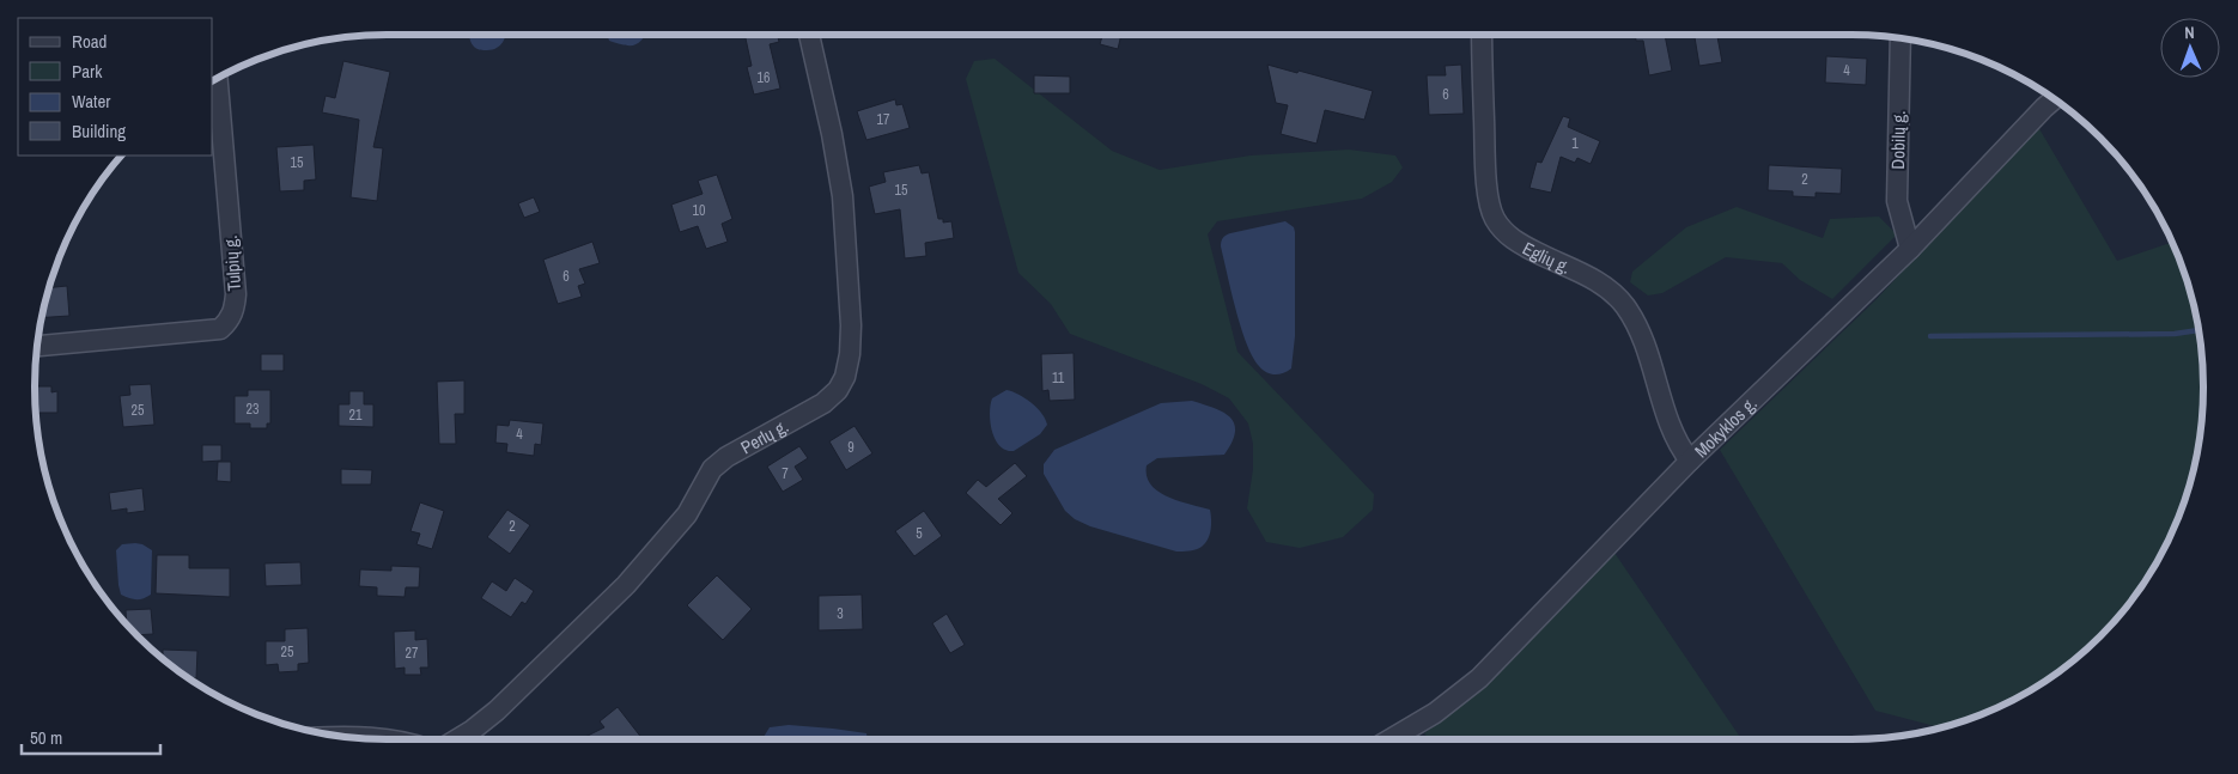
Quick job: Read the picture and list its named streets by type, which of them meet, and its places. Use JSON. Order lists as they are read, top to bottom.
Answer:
{
  "streets": {
    "street": [
      "Dobilų g.",
      "Eglių g.",
      "Tulpių g.",
      "Mokyklos g.",
      "Perlų g."
    ]
  },
  "crossings": [
    ["Dobilų g.", "Mokyklos g."],
    ["Eglių g.", "Mokyklos g."]
  ],
  "house_numbers": [
    "4",
    "16",
    "6",
    "17",
    "1",
    "15",
    "2",
    "15",
    "10",
    "6",
    "11",
    "23",
    "25",
    "21",
    "4",
    "9",
    "7",
    "2",
    "5",
    "3",
    "25",
    "27"
  ],
  "legend": [
    "Road",
    "Park",
    "Water",
    "Building"
  ],
  "scale_bar": "50 m",
  "north": "top"
}
